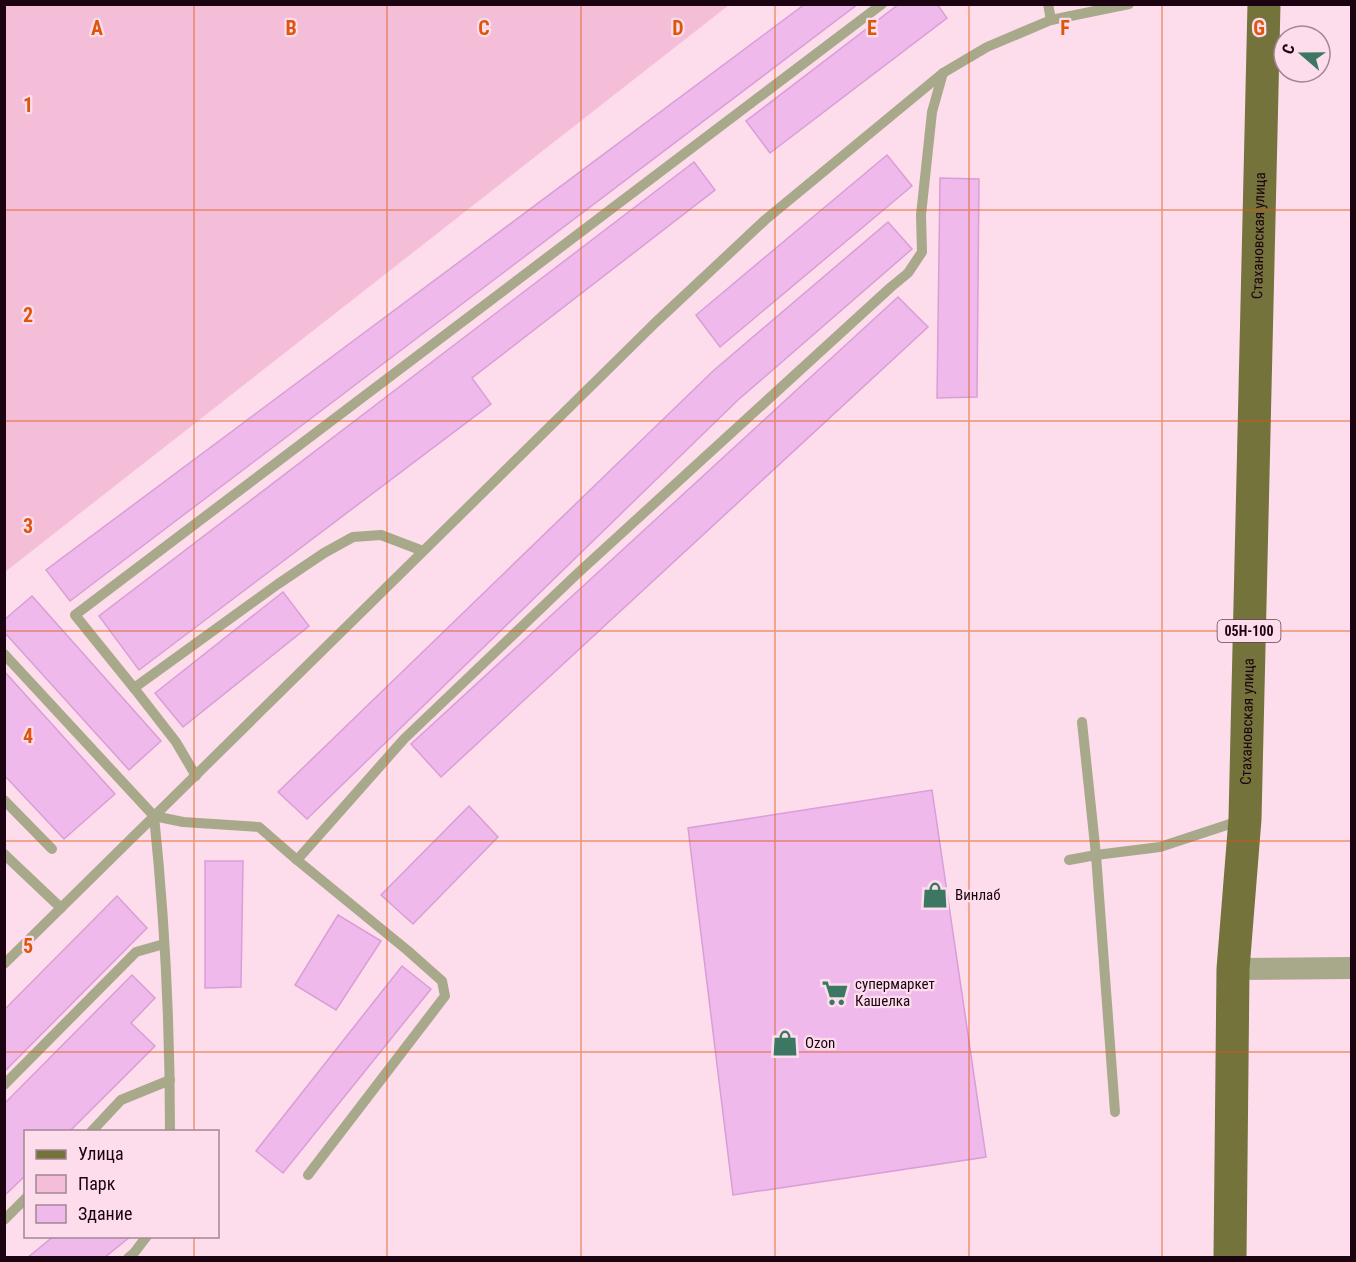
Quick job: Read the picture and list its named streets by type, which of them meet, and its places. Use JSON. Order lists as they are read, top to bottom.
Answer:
{
  "streets": {
    "main road": ["Стахановская улица", "05Н-100"]
  },
  "places": {
    "shop": ["Винлаб", "Ozon"],
    "supermarket": ["супермаркет Кашелка"]
  },
  "legend": ["Улица", "Парк", "Здание"],
  "north": "left",
  "grid": {
    "columns": [
      "A",
      "B",
      "C",
      "D",
      "E",
      "F",
      "G"
    ],
    "rows": [
      "1",
      "2",
      "3",
      "4",
      "5"
    ]
  }
}
